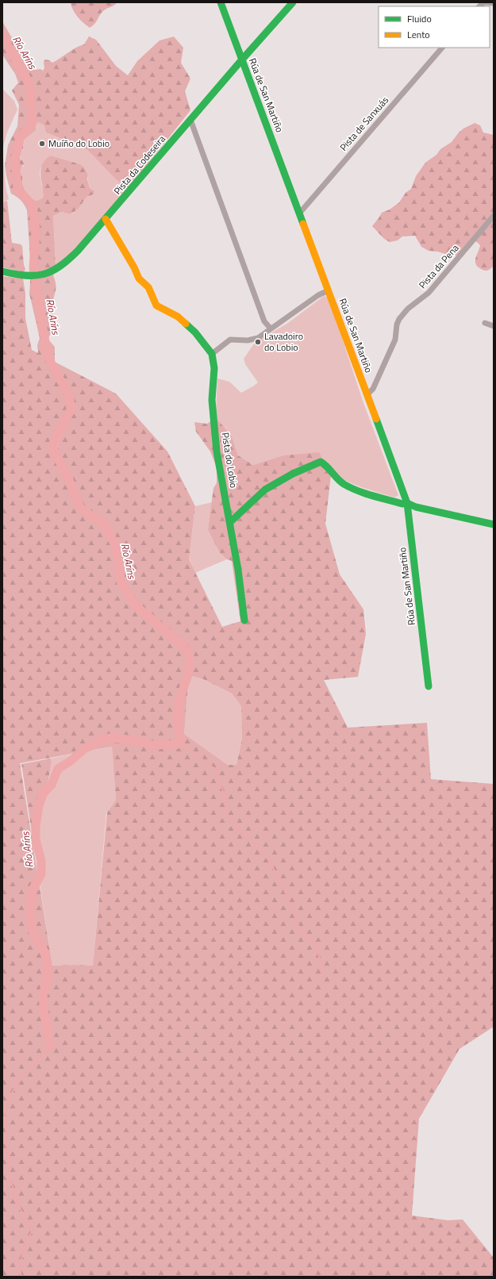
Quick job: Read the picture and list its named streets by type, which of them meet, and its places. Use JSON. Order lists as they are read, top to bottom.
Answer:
{
  "streets": {
    "street": [
      "Rúa de San Martiño",
      "Pista de Sanxuás",
      "Pista da Codeseira",
      "Pista da Pena",
      "Pista do Lobio"
    ]
  },
  "crossings": [
    ["Rúa de San Martiño", "Pista de Sanxuás"],
    ["Rúa de San Martiño", "Pista da Codeseira"],
    ["Rúa de San Martiño", "Pista da Pena"]
  ],
  "water": ["Río Aríns"],
  "places": ["Muíño do Lobio", "Lavadoiro do Lobio"],
  "legend": ["Fluido", "Lento"]
}
